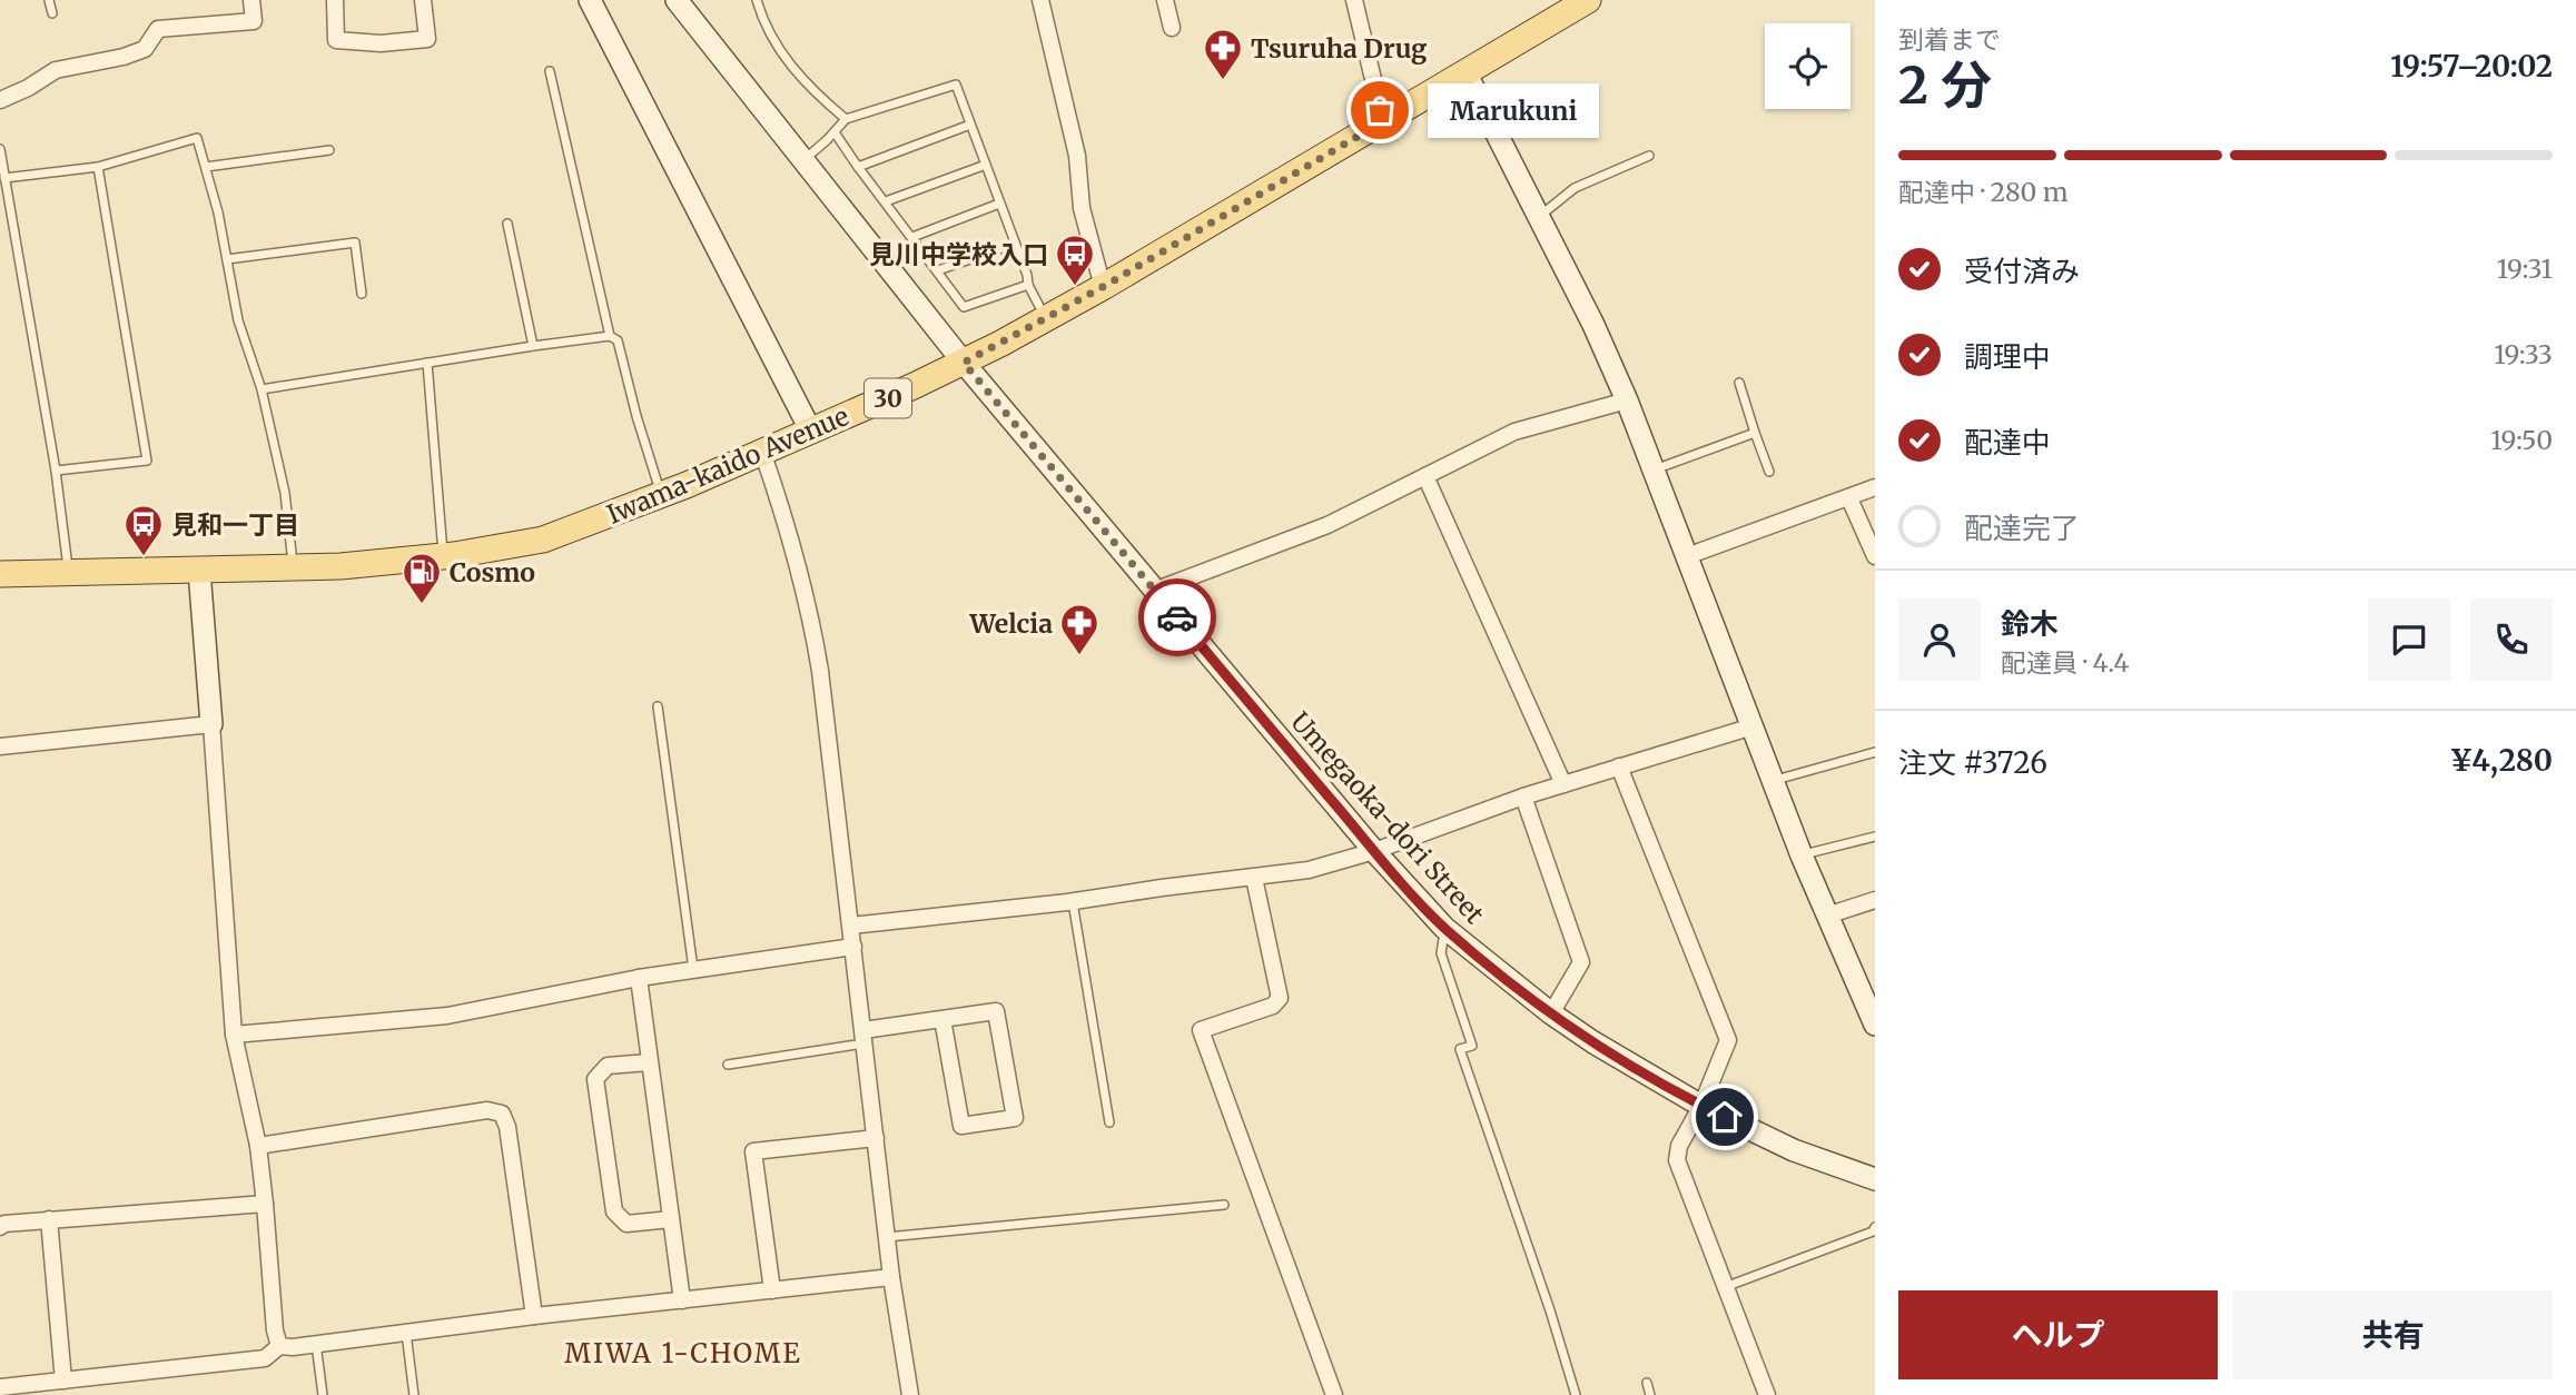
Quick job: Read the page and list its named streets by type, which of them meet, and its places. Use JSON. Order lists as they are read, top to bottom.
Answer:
{
  "streets": {
    "main road": ["30", "Iwama-kaido Avenue"],
    "street": ["Umegaoka-dori Street"]
  },
  "crossings": [
    ["Iwama-kaido Avenue", "Umegaoka-dori Street"]
  ],
  "districts": ["MIWA 1-CHOME"],
  "places": {
    "pharmacy": ["Tsuruha Drug", "Welcia"],
    "other": ["Marukuni"],
    "bus stop": ["見川中学校入口", "見和一丁目"],
    "fuel station": ["Cosmo"]
  },
  "page": {
    "heading": ["2 分", "到着まで", "19:57–20:02"],
    "panel": [
      "鈴木",
      "配達員 · 4.4",
      "注文 #3726",
      "¥4,280"
    ],
    "bubble": "Marukuni",
    "bar": "配達中 · 280 m",
    "list": [
      ["受付済み", "19:31"],
      ["調理中", "19:33"],
      ["配達中", "19:50"],
      "配達完了"
    ],
    "buttons": ["ヘルプ", "共有"]
  }
}
